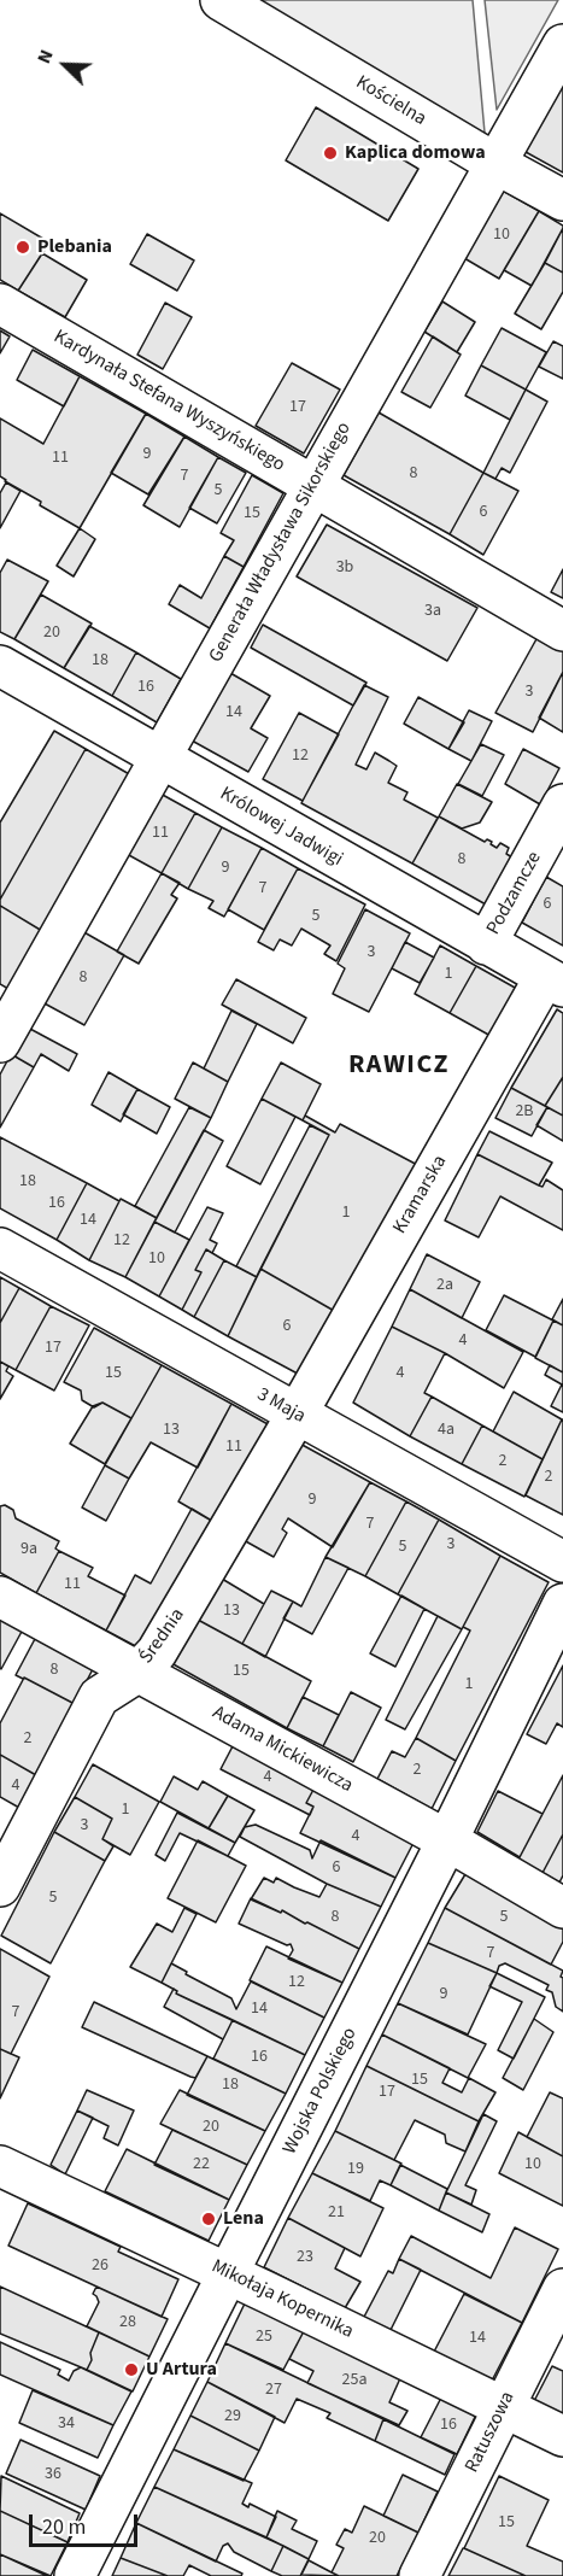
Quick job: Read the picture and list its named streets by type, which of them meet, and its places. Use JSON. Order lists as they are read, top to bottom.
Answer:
{
  "streets": {
    "street": [
      "Kościelna",
      "Kardynała Stefana Wyszyńskiego",
      "Generała Władysława Sikorskiego",
      "Królowej Jadwigi",
      "Podzamcze",
      "Kramarska",
      "3 Maja",
      "Średnia",
      "Adama Mickiewicza",
      "Wojska Polskiego",
      "Mikołaja Kopernika",
      "Ratuszowa"
    ]
  },
  "crossings": [
    ["Kościelna", "Generała Władysława Sikorskiego"],
    ["Kardynała Stefana Wyszyńskiego", "Generała Władysława Sikorskiego"],
    ["Generała Władysława Sikorskiego", "Królowej Jadwigi"],
    ["Królowej Jadwigi", "Podzamcze"],
    ["Królowej Jadwigi", "Kramarska"],
    ["Kramarska", "3 Maja"],
    ["Kramarska", "Średnia"],
    ["3 Maja", "Średnia"],
    ["Średnia", "Adama Mickiewicza"],
    ["Adama Mickiewicza", "Wojska Polskiego"],
    ["Wojska Polskiego", "Mikołaja Kopernika"],
    ["Mikołaja Kopernika", "Ratuszowa"]
  ],
  "districts": ["RAWICZ"],
  "places": [
    "Kaplica domowa",
    "Plebania",
    "Lena",
    "U Artura"
  ],
  "house_numbers": [
    "10",
    "17",
    "9",
    "11",
    "8",
    "7",
    "5",
    "6",
    "15",
    "3b",
    "3a",
    "20",
    "18",
    "16",
    "3",
    "14",
    "12",
    "11",
    "8",
    "9",
    "7",
    "6",
    "5",
    "3",
    "1",
    "8",
    "2B",
    "18",
    "16",
    "1",
    "14",
    "12",
    "10",
    "2a",
    "6",
    "4",
    "17",
    "15",
    "4",
    "13",
    "4a",
    "11",
    "2",
    "2",
    "9",
    "7",
    "3",
    "5",
    "9a",
    "11",
    "13",
    "8",
    "15",
    "1",
    "2",
    "2",
    "4",
    "4",
    "1",
    "3",
    "4",
    "6",
    "5",
    "8",
    "5",
    "7",
    "12",
    "9",
    "14",
    "7",
    "16",
    "15",
    "18",
    "17",
    "20",
    "22",
    "10",
    "19",
    "21",
    "23",
    "26",
    "28",
    "25",
    "14",
    "25a",
    "27",
    "29",
    "34",
    "16",
    "36",
    "15",
    "20"
  ],
  "scale_bar": "20 m",
  "north": "top left"
}
